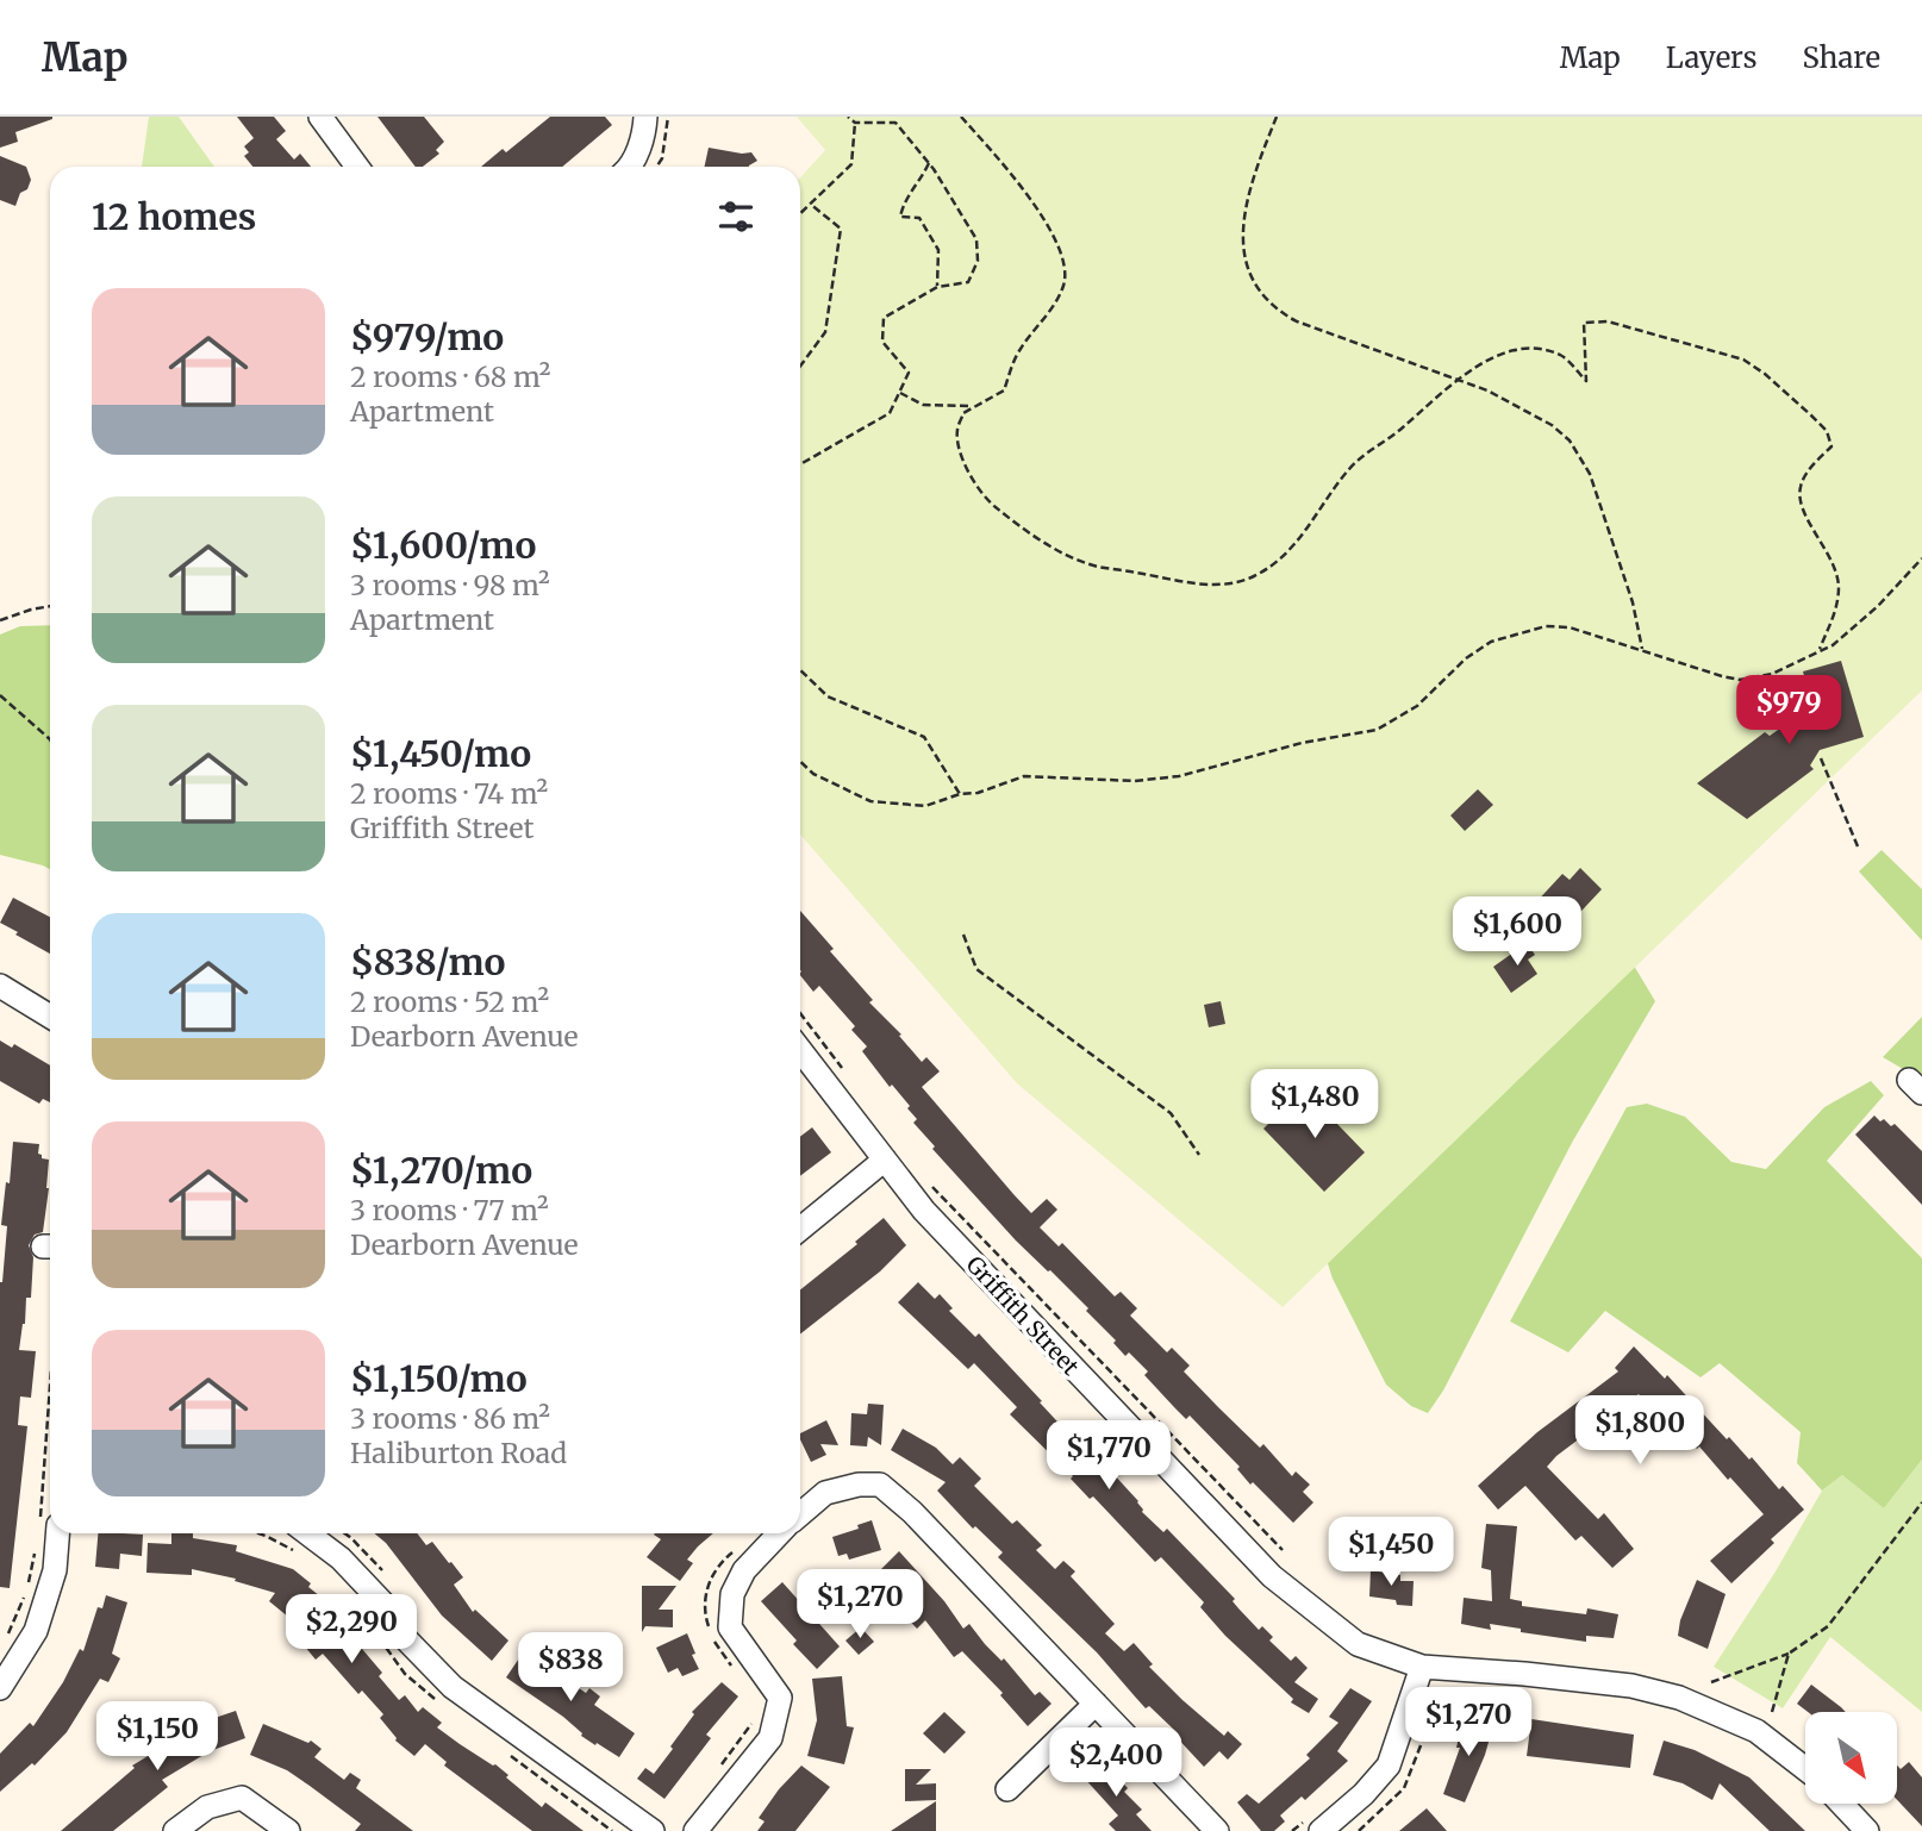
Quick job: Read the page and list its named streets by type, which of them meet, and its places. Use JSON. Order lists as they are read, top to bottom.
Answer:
{
  "streets": {
    "street": ["Griffith Street"]
  },
  "north": "bottom right",
  "page": {
    "header": "Map",
    "nav": ["Map", "Layers", "Share"],
    "heading": "12 homes",
    "list": [
      {
        "name": "$979/mo",
        "note": "2 rooms · 68 m² · Apartment"
      },
      {
        "name": "$1,600/mo",
        "note": "3 rooms · 98 m² · Apartment"
      },
      {
        "name": "$1,450/mo",
        "note": "2 rooms · 74 m² · Griffith Street"
      },
      {
        "name": "$838/mo",
        "note": "2 rooms · 52 m² · Dearborn Avenue"
      },
      {
        "name": "$1,270/mo",
        "note": "3 rooms · 77 m² · Dearborn Avenue"
      },
      {
        "name": "$1,150/mo",
        "note": "3 rooms · 86 m² · Haliburton Road"
      }
    ],
    "price": [
      "$979",
      "$1,600",
      "$1,480",
      "$1,800",
      "$1,770",
      "$1,450",
      "$1,270",
      "$2,290",
      "$838",
      "$1,270",
      "$1,150",
      "$2,400"
    ]
  }
}
